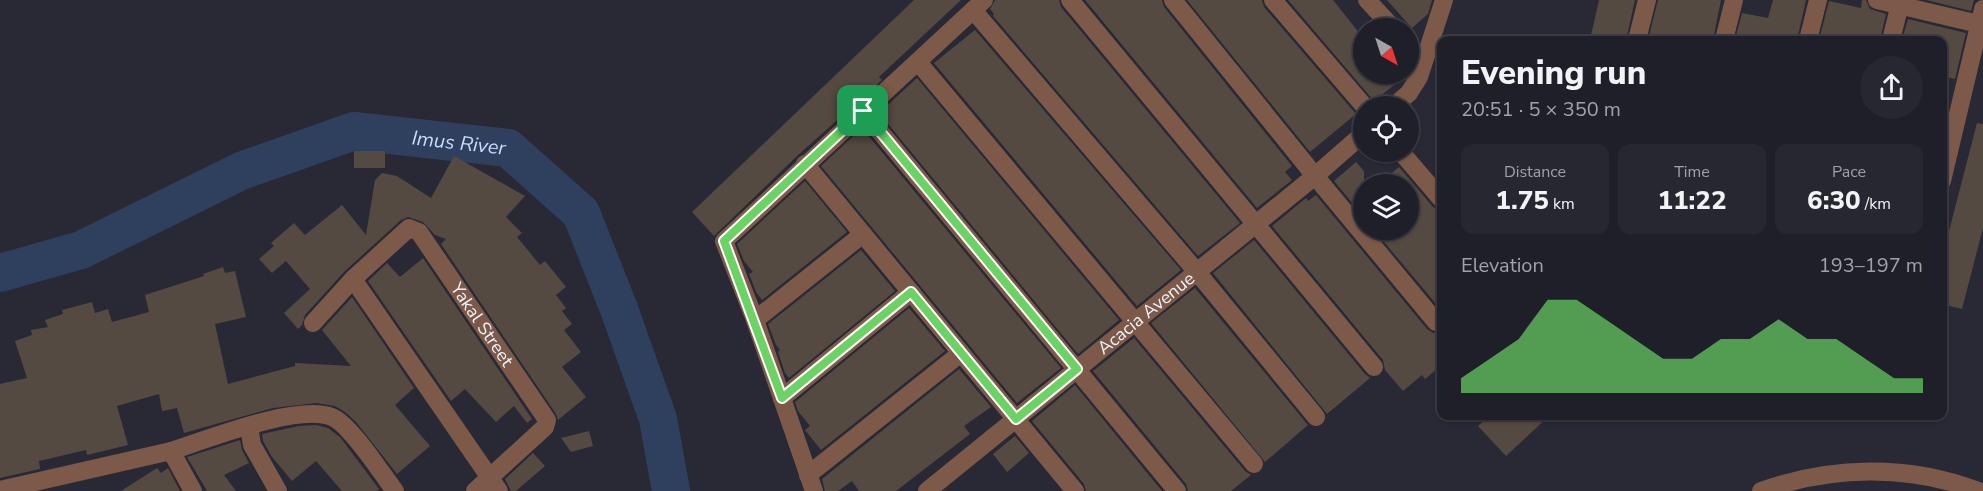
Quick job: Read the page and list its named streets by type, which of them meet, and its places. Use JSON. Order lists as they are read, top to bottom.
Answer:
{
  "streets": {
    "street": ["Acacia Avenue", "Yakal Street"]
  },
  "water": ["Imus River"],
  "north": "bottom right",
  "page": {
    "heading": ["Evening run", "20:51 · 5 × 350 m"],
    "stats": [
      ["Distance", "1.75 km"],
      ["Time", "11:22"],
      ["Pace", "6:30 /km"]
    ],
    "chart": ["Elevation", "193–197 m"]
  }
}
